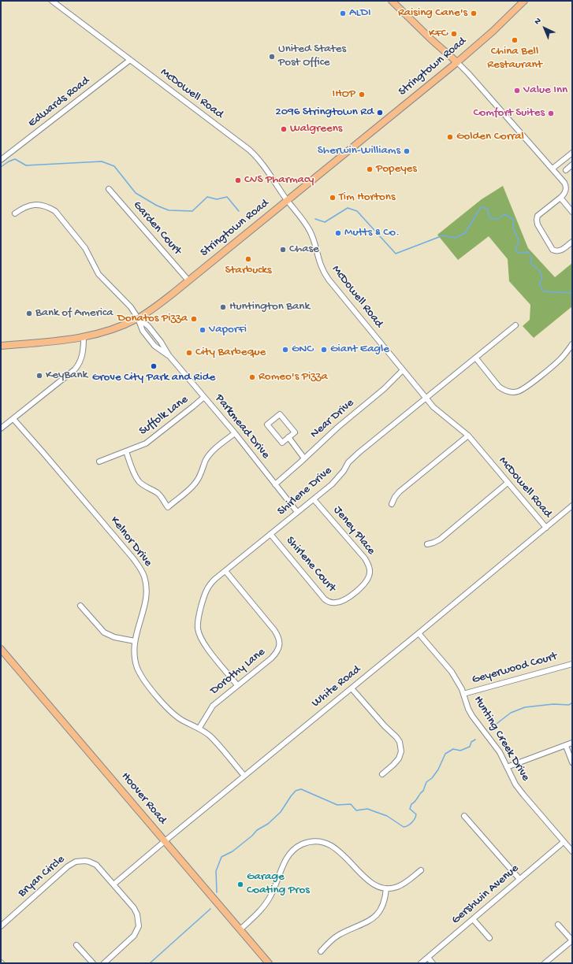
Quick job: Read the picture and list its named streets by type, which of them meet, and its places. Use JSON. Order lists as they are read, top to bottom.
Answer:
{
  "streets": {
    "main road": ["Stringtown Road", "Hoover Road"],
    "street": [
      "McDowell Road",
      "Edwards Road",
      "Garden Court",
      "Suffolk Lane",
      "Near Drive",
      "Parkmead Drive",
      "Shirlene Drive",
      "Jeney Place",
      "Kelnor Drive",
      "Shirlene Court",
      "Geyerwood Court",
      "Dorothy Lane",
      "White Road",
      "Hunting Creek Drive",
      "Bryan Circle",
      "Gershwin Avenue"
    ]
  },
  "crossings": [
    ["Stringtown Road", "McDowell Road"],
    ["Stringtown Road", "Garden Court"],
    ["Stringtown Road", "Parkmead Drive"],
    ["McDowell Road", "Edwards Road"],
    ["McDowell Road", "Near Drive"],
    ["McDowell Road", "Shirlene Drive"],
    ["McDowell Road", "White Road"],
    ["Suffolk Lane", "Parkmead Drive"],
    ["Near Drive", "Parkmead Drive"],
    ["Parkmead Drive", "Shirlene Drive"],
    ["Shirlene Drive", "Jeney Place"],
    ["Shirlene Drive", "Shirlene Court"],
    ["Shirlene Drive", "Dorothy Lane"],
    ["Jeney Place", "Shirlene Court"],
    ["Kelnor Drive", "Dorothy Lane"],
    ["Kelnor Drive", "White Road"],
    ["Geyerwood Court", "Hunting Creek Drive"],
    ["White Road", "Hunting Creek Drive"],
    ["White Road", "Hoover Road"],
    ["White Road", "Bryan Circle"],
    ["Hunting Creek Drive", "Gershwin Avenue"]
  ],
  "places": [
    "ALDI",
    "Raising Cane's",
    "KFC",
    "China Bell Restaurant",
    "United States Post Office",
    "Value Inn",
    "IHOP",
    "2096 Stringtown Rd",
    "Comfort Suites",
    "Walgreens",
    "Golden Corral",
    "Sherwin-Williams",
    "Popeyes",
    "CVS Pharmacy",
    "Tim Hortons",
    "Mutts & Co.",
    "Chase",
    "Starbucks",
    "Huntington Bank",
    "Bank of America",
    "Donatos Pizza",
    "VaporFi",
    "GNC",
    "Giant Eagle",
    "City Barbeque",
    "Grove City Park and Ride",
    "KeyBank",
    "Romeo's Pizza",
    "Garage Coating Pros"
  ],
  "north": "top left"
}
